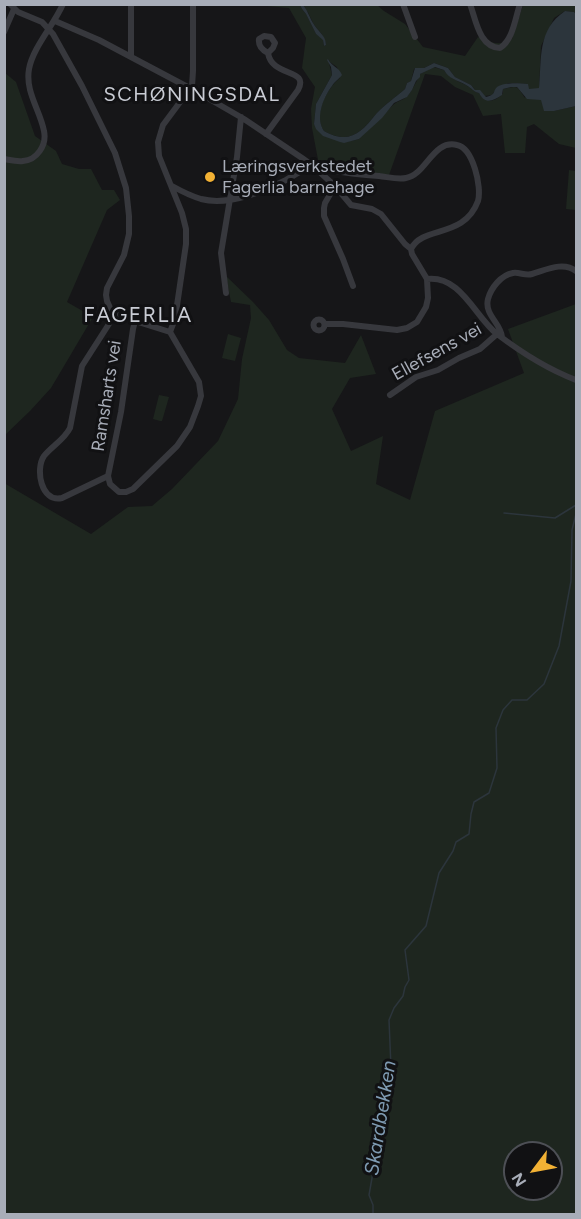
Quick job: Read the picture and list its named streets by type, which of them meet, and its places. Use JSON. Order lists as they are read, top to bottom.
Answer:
{
  "streets": {
    "street": ["Ellefsens vei", "Ramsharts vei"]
  },
  "districts": ["SCHØNINGSDAL", "FAGERLIA"],
  "water": ["Skardbekken"],
  "places": ["Læringsverkstedet Fagerlia barnehage"],
  "north": "bottom left"
}
